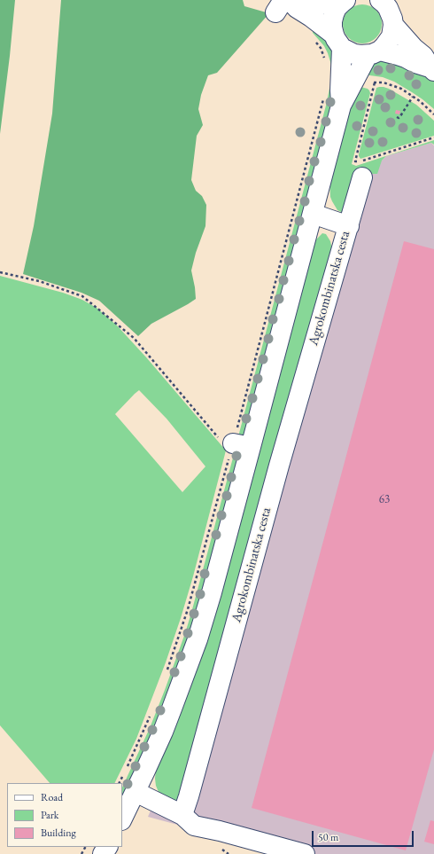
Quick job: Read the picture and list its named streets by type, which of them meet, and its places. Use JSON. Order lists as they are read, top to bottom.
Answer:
{
  "streets": {
    "street": ["Agrokombinatska cesta"]
  },
  "house_numbers": ["63"],
  "legend": ["Road", "Park", "Building"],
  "scale_bar": "50 m"
}
